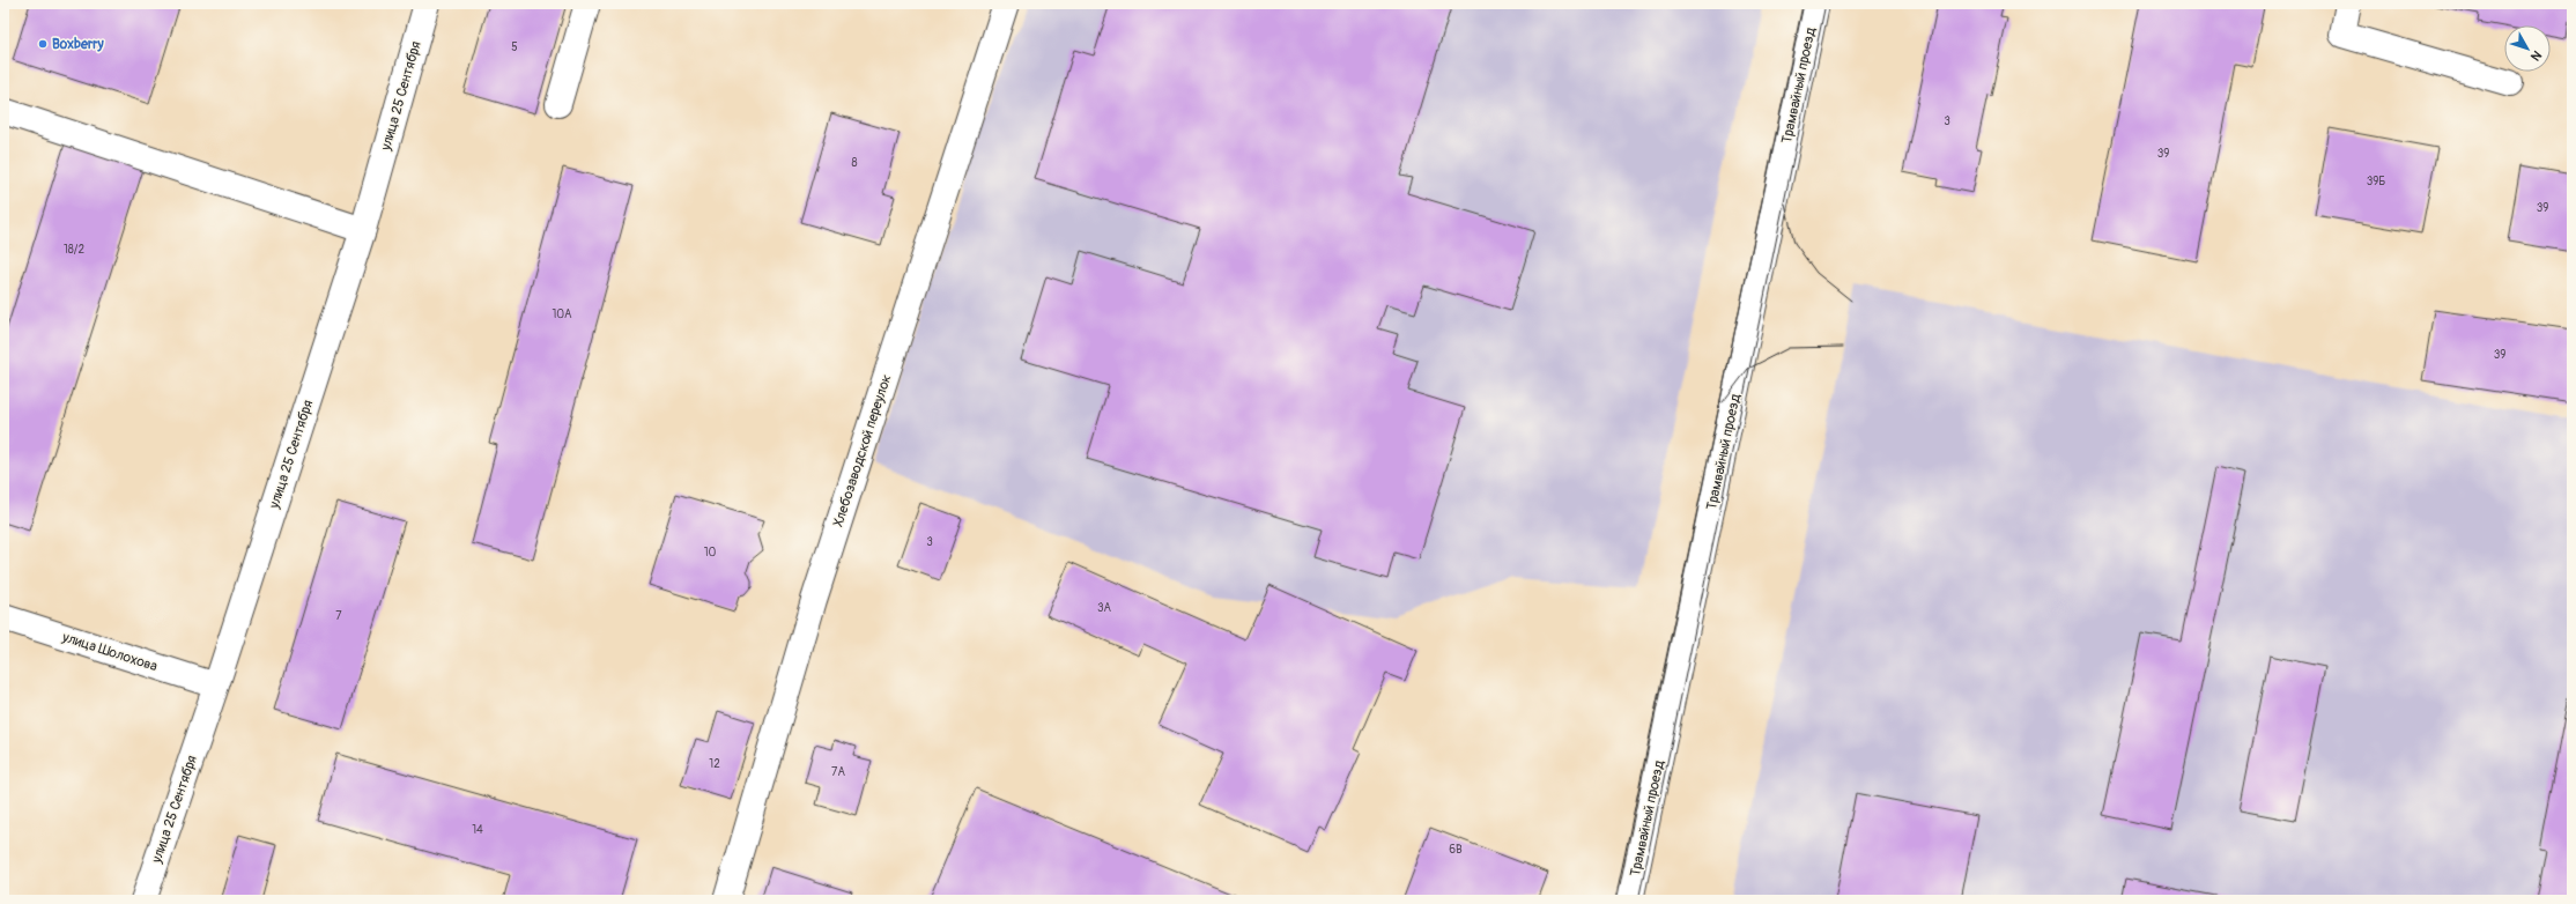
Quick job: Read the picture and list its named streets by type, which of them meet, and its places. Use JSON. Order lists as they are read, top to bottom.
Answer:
{
  "streets": {
    "street": [
      "Трамвайный проезд",
      "улица 25 Сентября",
      "Хлебозаводской переулок",
      "улица Шолохова"
    ]
  },
  "crossings": [
    ["улица 25 Сентября", "улица Шолохова"]
  ],
  "places": ["Boxberry"],
  "house_numbers": [
    "5",
    "3",
    "39",
    "8",
    "39Б",
    "39",
    "18/2",
    "10А",
    "39",
    "3",
    "10",
    "3А",
    "7",
    "12",
    "7А",
    "14",
    "6В"
  ],
  "north": "bottom right"
}
